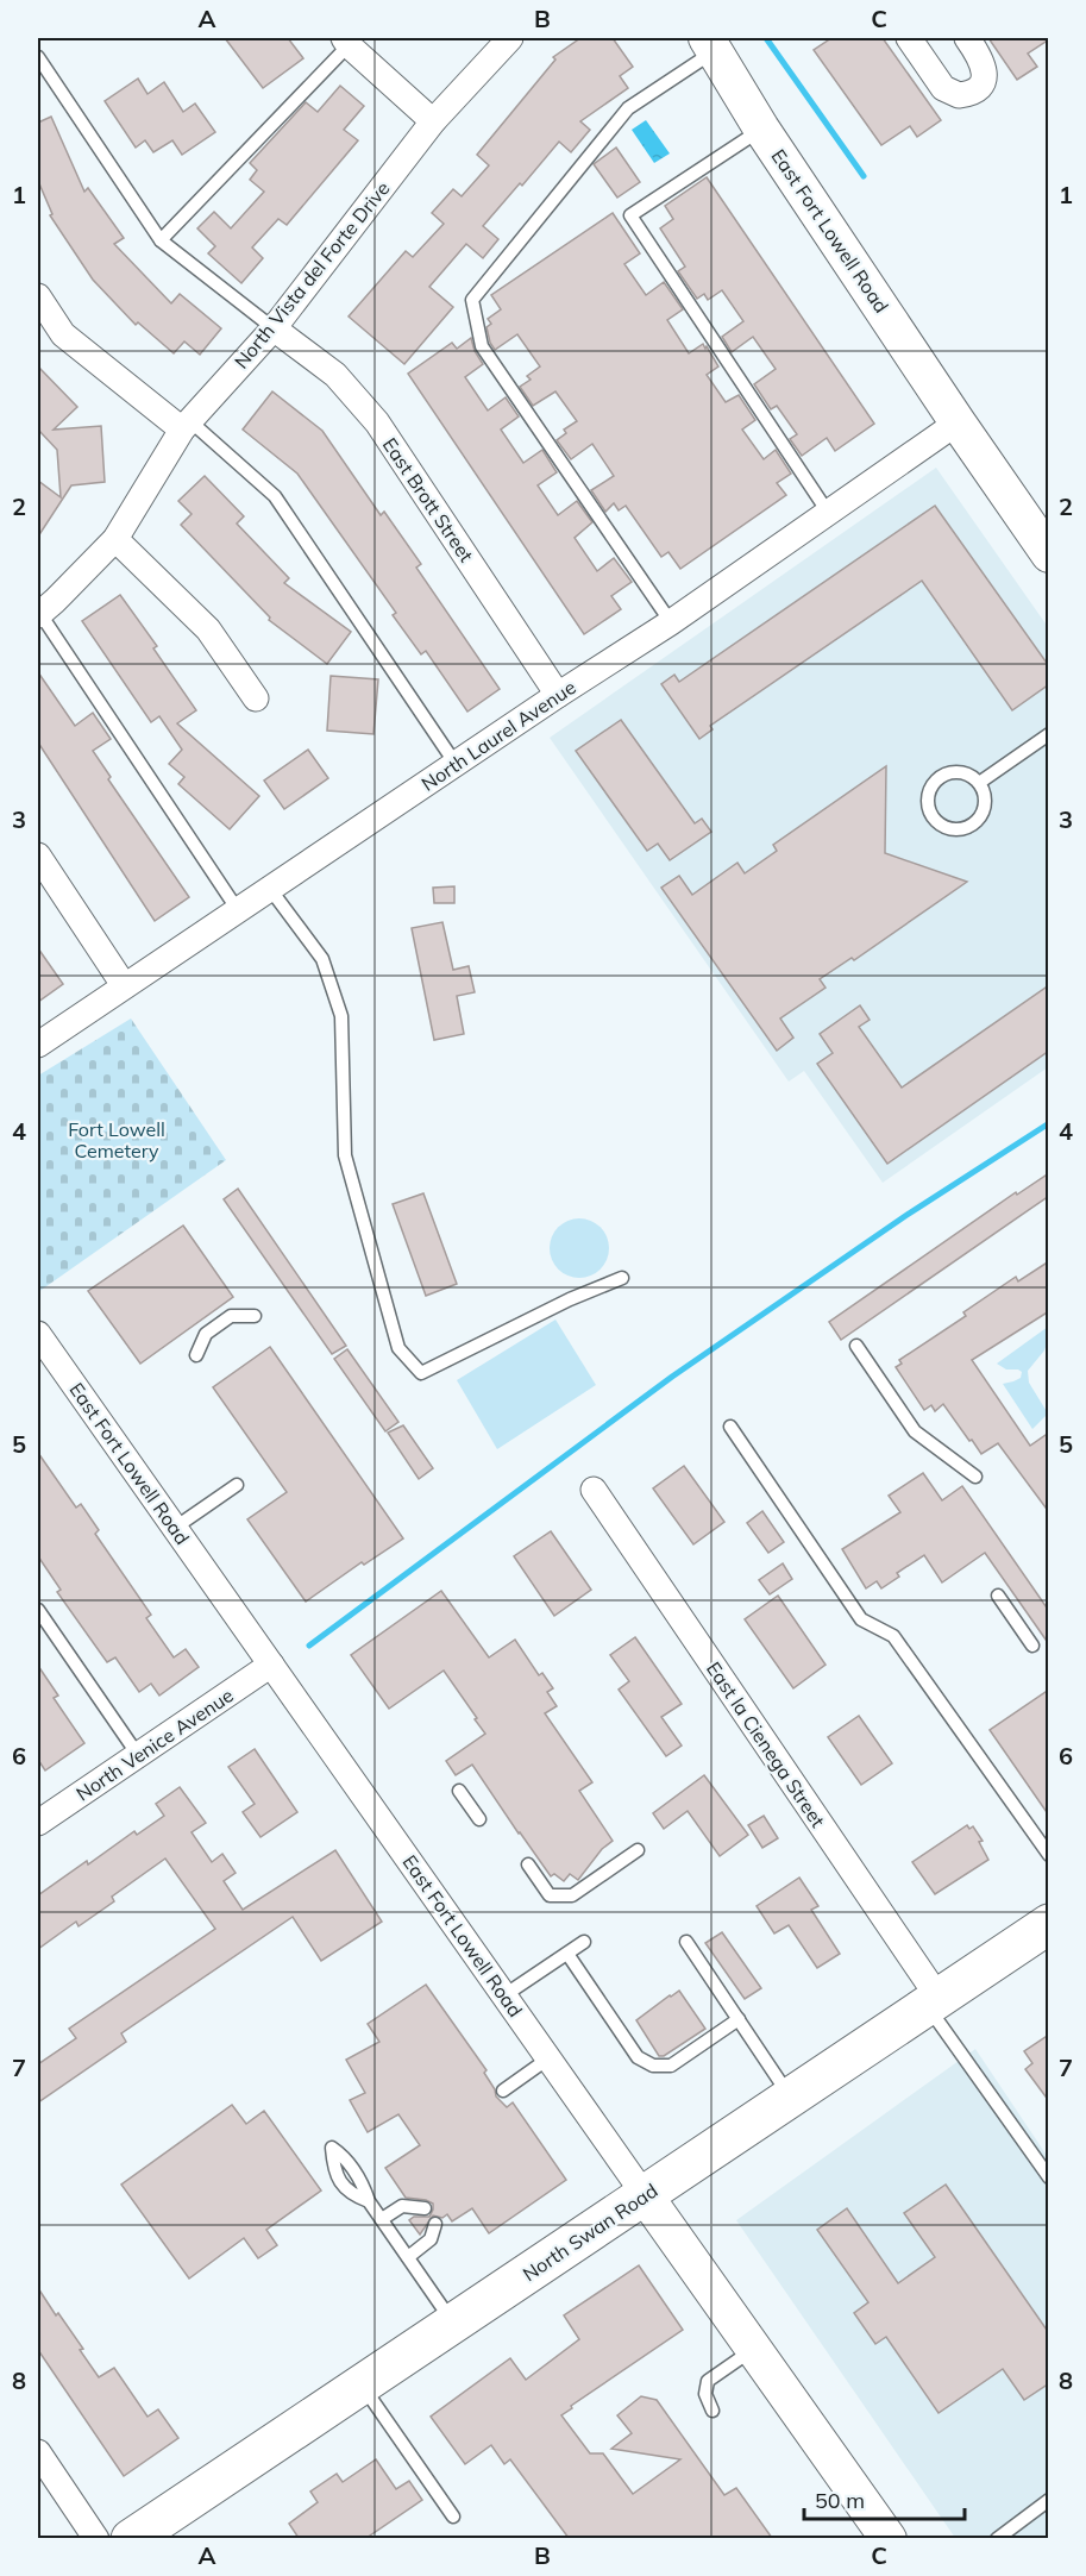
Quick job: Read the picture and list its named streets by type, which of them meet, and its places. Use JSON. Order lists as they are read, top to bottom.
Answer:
{
  "streets": {
    "main road": ["East Fort Lowell Road", "North Swan Road"],
    "street": [
      "North Vista del Forte Drive",
      "East Brott Street",
      "North Laurel Avenue",
      "North Venice Avenue",
      "East la Cienega Street"
    ]
  },
  "crossings": [
    ["East Fort Lowell Road", "North Laurel Avenue"],
    ["East Fort Lowell Road", "North Venice Avenue"],
    ["East Fort Lowell Road", "North Swan Road"],
    ["North Vista del Forte Drive", "East Brott Street"],
    ["East Brott Street", "North Laurel Avenue"],
    ["East la Cienega Street", "North Swan Road"]
  ],
  "parks": ["Fort Lowell Cemetery"],
  "scale_bar": "50 m",
  "grid": {
    "columns": ["A", "B", "C"],
    "rows": [
      "1",
      "2",
      "3",
      "4",
      "5",
      "6",
      "7",
      "8"
    ]
  }
}
